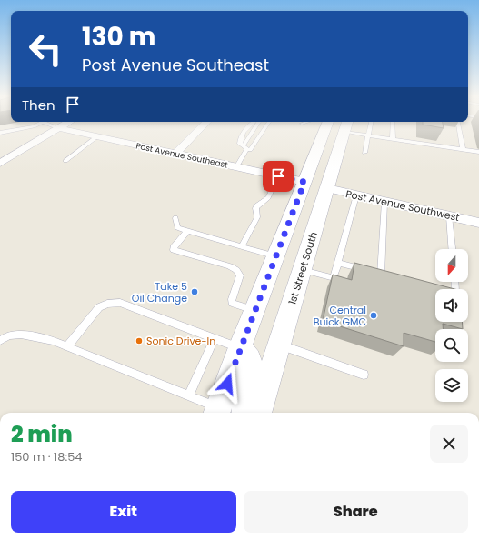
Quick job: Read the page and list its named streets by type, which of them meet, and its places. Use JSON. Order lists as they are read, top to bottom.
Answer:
{
  "streets": {
    "main road": ["1st Street South"],
    "street": ["Post Avenue Southeast", "Post Avenue Southwest"]
  },
  "crossings": [
    ["Post Avenue Southwest", "1st Street South"]
  ],
  "places": ["Take 5 Oil Change", "Central Buick GMC", "Sonic Drive-In"],
  "north": "bottom",
  "page": {
    "turn": ["130 m", "Post Avenue Southeast"],
    "then": "Then",
    "heading": ["2 min", "150 m · 18:54"],
    "buttons": ["Exit", "Share"]
  }
}
